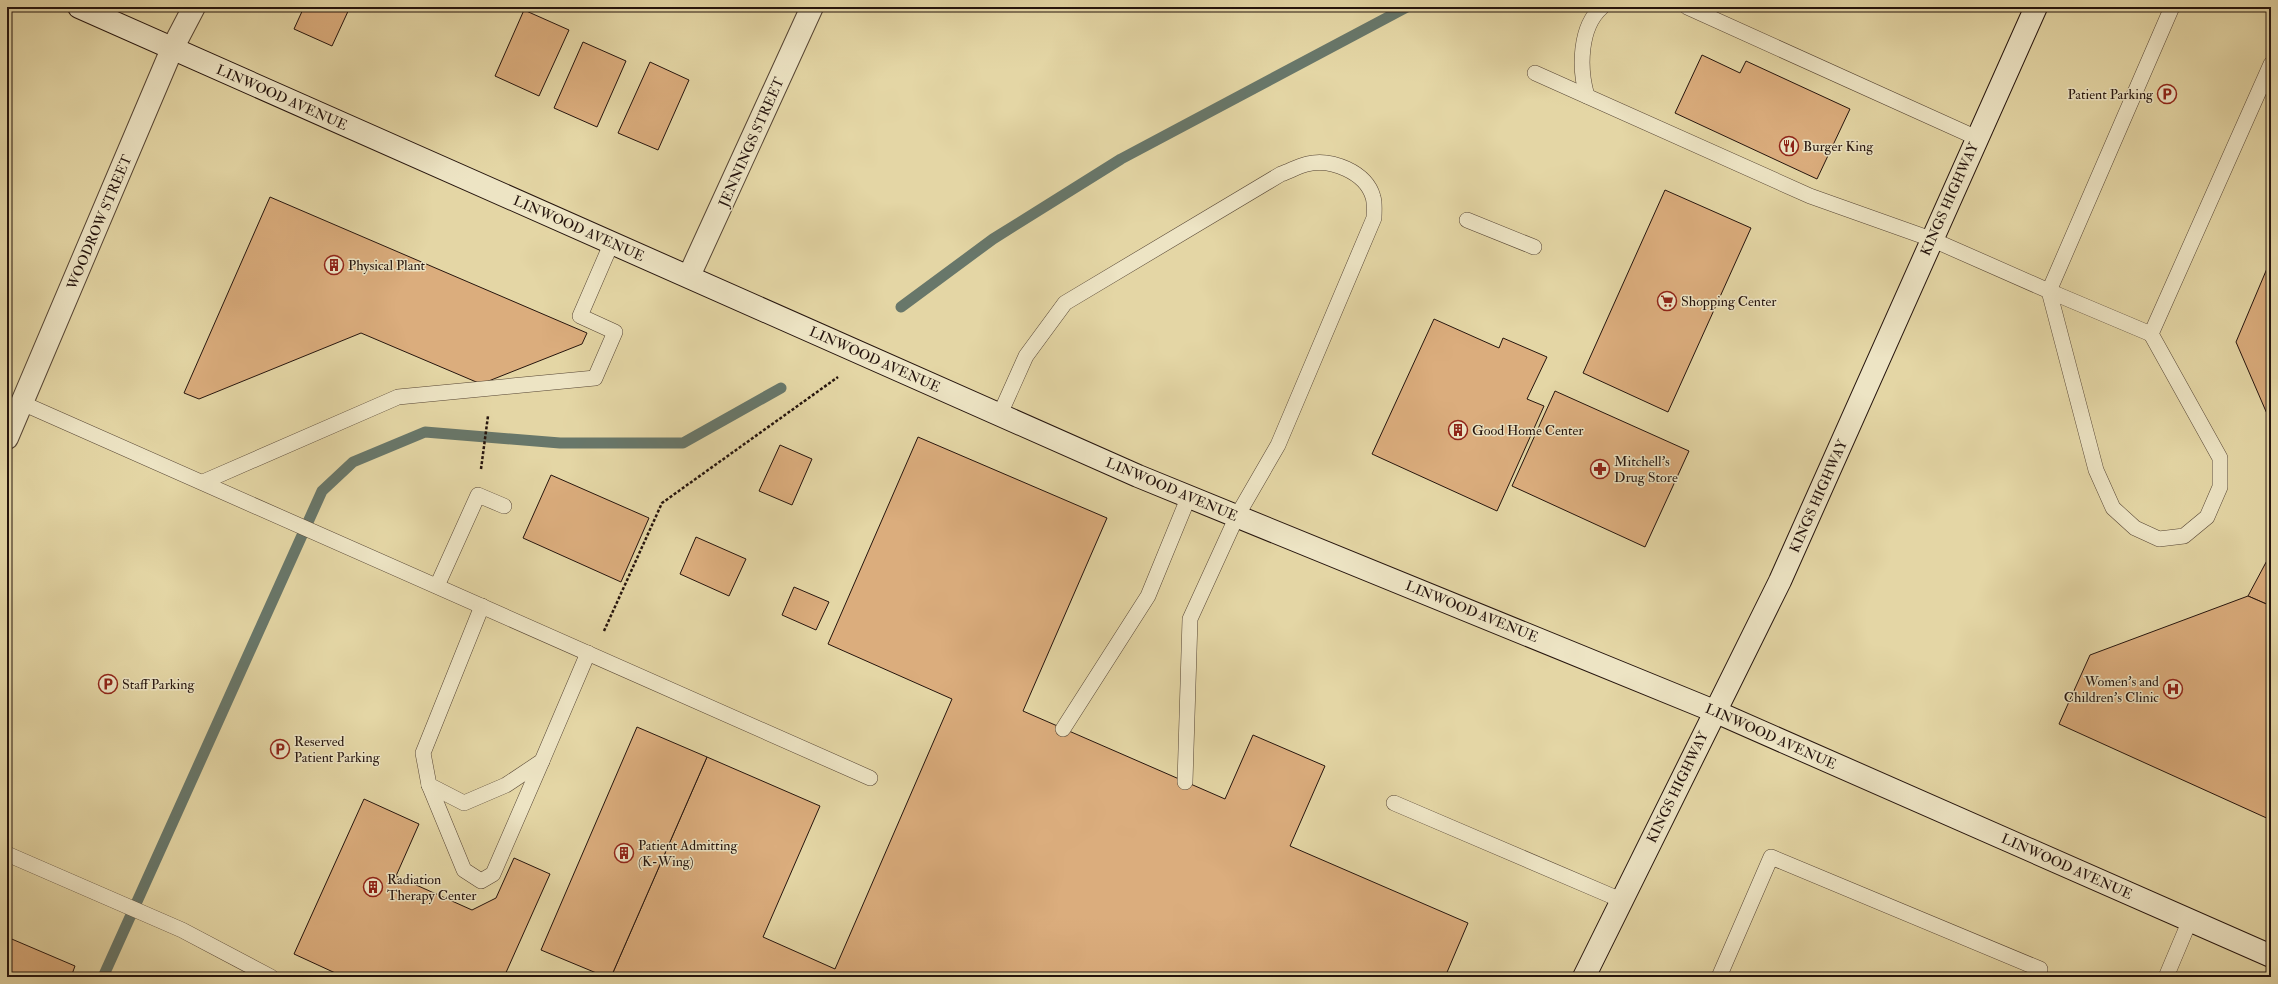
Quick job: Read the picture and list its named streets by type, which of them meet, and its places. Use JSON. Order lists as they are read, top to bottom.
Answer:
{
  "streets": {
    "main road": [
      "LINWOOD AVENUE",
      "JENNINGS STREET",
      "KINGS HIGHWAY",
      "WOODROW STREET"
    ]
  },
  "crossings": [
    ["LINWOOD AVENUE", "JENNINGS STREET"],
    ["LINWOOD AVENUE", "KINGS HIGHWAY"],
    ["LINWOOD AVENUE", "WOODROW STREET"]
  ],
  "places": {
    "parking": ["Patient Parking", "Staff Parking", "Reserved Patient Parking"],
    "restaurant": ["Burger King"],
    "building": [
      "Physical Plant",
      "Good Home Center",
      "Patient Admitting (K-Wing)",
      "Radiation Therapy Center"
    ],
    "supermarket": ["Shopping Center"],
    "pharmacy": ["Mitchell's Drug Store"],
    "hospital": ["Women’s and Children’s Clinic"]
  }
}
